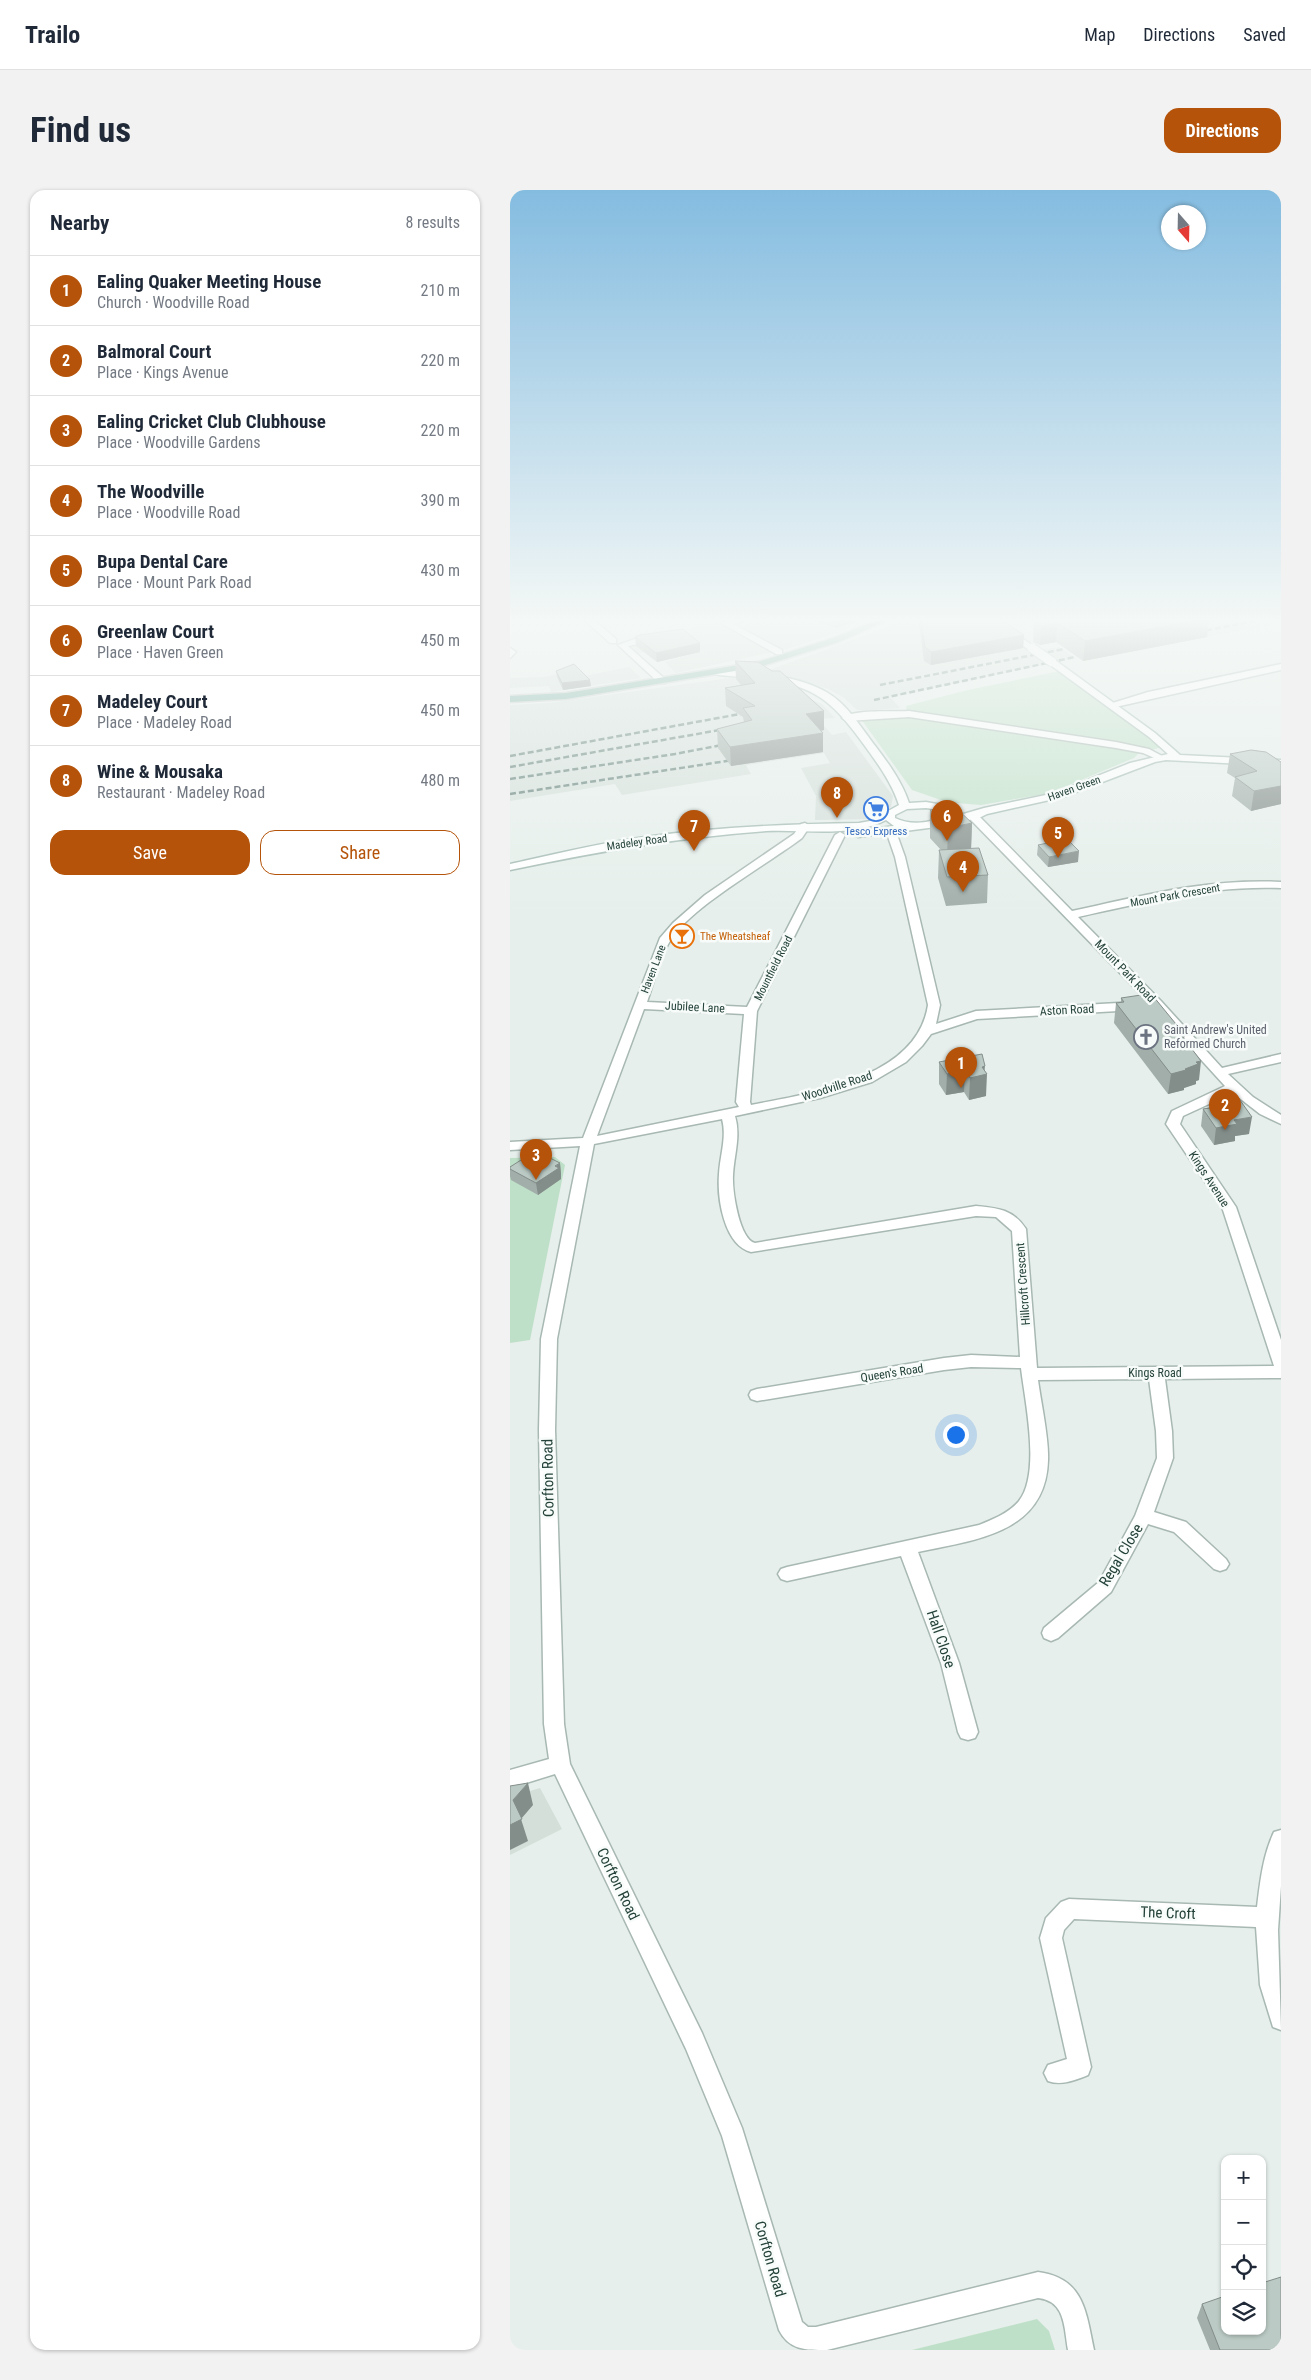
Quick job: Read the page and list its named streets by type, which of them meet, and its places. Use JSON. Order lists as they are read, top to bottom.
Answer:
{
  "streets": {
    "street": [
      "Haven Green",
      "Madeley Road",
      "Mount Park Crescent",
      "Mountfield Road",
      "Haven Lane",
      "Mount Park Road",
      "Jubilee Lane",
      "Aston Road",
      "Woodville Road",
      "Kings Avenue",
      "Hillcroft Crescent",
      "Queen's Road",
      "Kings Road",
      "Corfton Road",
      "Regal Close",
      "Hall Close",
      "The Croft"
    ]
  },
  "crossings": [
    ["Haven Green", "Madeley Road"],
    ["Haven Green", "Mount Park Road"],
    ["Madeley Road", "Mountfield Road"],
    ["Madeley Road", "Haven Lane"],
    ["Madeley Road", "Woodville Road"],
    ["Mount Park Crescent", "Mount Park Road"],
    ["Mountfield Road", "Jubilee Lane"],
    ["Mountfield Road", "Woodville Road"],
    ["Haven Lane", "Jubilee Lane"],
    ["Haven Lane", "Woodville Road"],
    ["Haven Lane", "Corfton Road"],
    ["Mount Park Road", "Aston Road"],
    ["Mount Park Road", "Kings Avenue"],
    ["Aston Road", "Woodville Road"],
    ["Woodville Road", "Hillcroft Crescent"],
    ["Woodville Road", "Corfton Road"],
    ["Hillcroft Crescent", "Queen's Road"],
    ["Hillcroft Crescent", "Kings Road"],
    ["Hillcroft Crescent", "Hall Close"],
    ["Queen's Road", "Kings Road"],
    ["Kings Road", "Regal Close"]
  ],
  "places": {
    "supermarket": ["Tesco Express"],
    "bar": ["The Wheatsheaf"],
    "church": ["Saint Andrew's United Reformed Church"]
  },
  "north": "bottom",
  "page": {
    "header": "Trailo",
    "nav": ["Map", "Directions", "Saved"],
    "buttons": [
      "Directions",
      ["Save", "Share"]
    ],
    "title": "Find us",
    "heading": ["Nearby", "8 results"],
    "list": [
      {
        "mark": "1",
        "name": "Ealing Quaker Meeting House",
        "note": "Church · Woodville Road",
        "value": "210 m"
      },
      {
        "mark": "2",
        "name": "Balmoral Court",
        "note": "Place · Kings Avenue",
        "value": "220 m"
      },
      {
        "mark": "3",
        "name": "Ealing Cricket Club Clubhouse",
        "note": "Place · Woodville Gardens",
        "value": "220 m"
      },
      {
        "mark": "4",
        "name": "The Woodville",
        "note": "Place · Woodville Road",
        "value": "390 m"
      },
      {
        "mark": "5",
        "name": "Bupa Dental Care",
        "note": "Place · Mount Park Road",
        "value": "430 m"
      },
      {
        "mark": "6",
        "name": "Greenlaw Court",
        "note": "Place · Haven Green",
        "value": "450 m"
      },
      {
        "mark": "7",
        "name": "Madeley Court",
        "note": "Place · Madeley Road",
        "value": "450 m"
      },
      {
        "mark": "8",
        "name": "Wine & Mousaka",
        "note": "Restaurant · Madeley Road",
        "value": "480 m"
      }
    ],
    "pins": [
      "8",
      "6",
      "7",
      "5",
      "4",
      "1",
      "2",
      "3"
    ],
    "map_buttons": ["+", "−"]
  }
}
